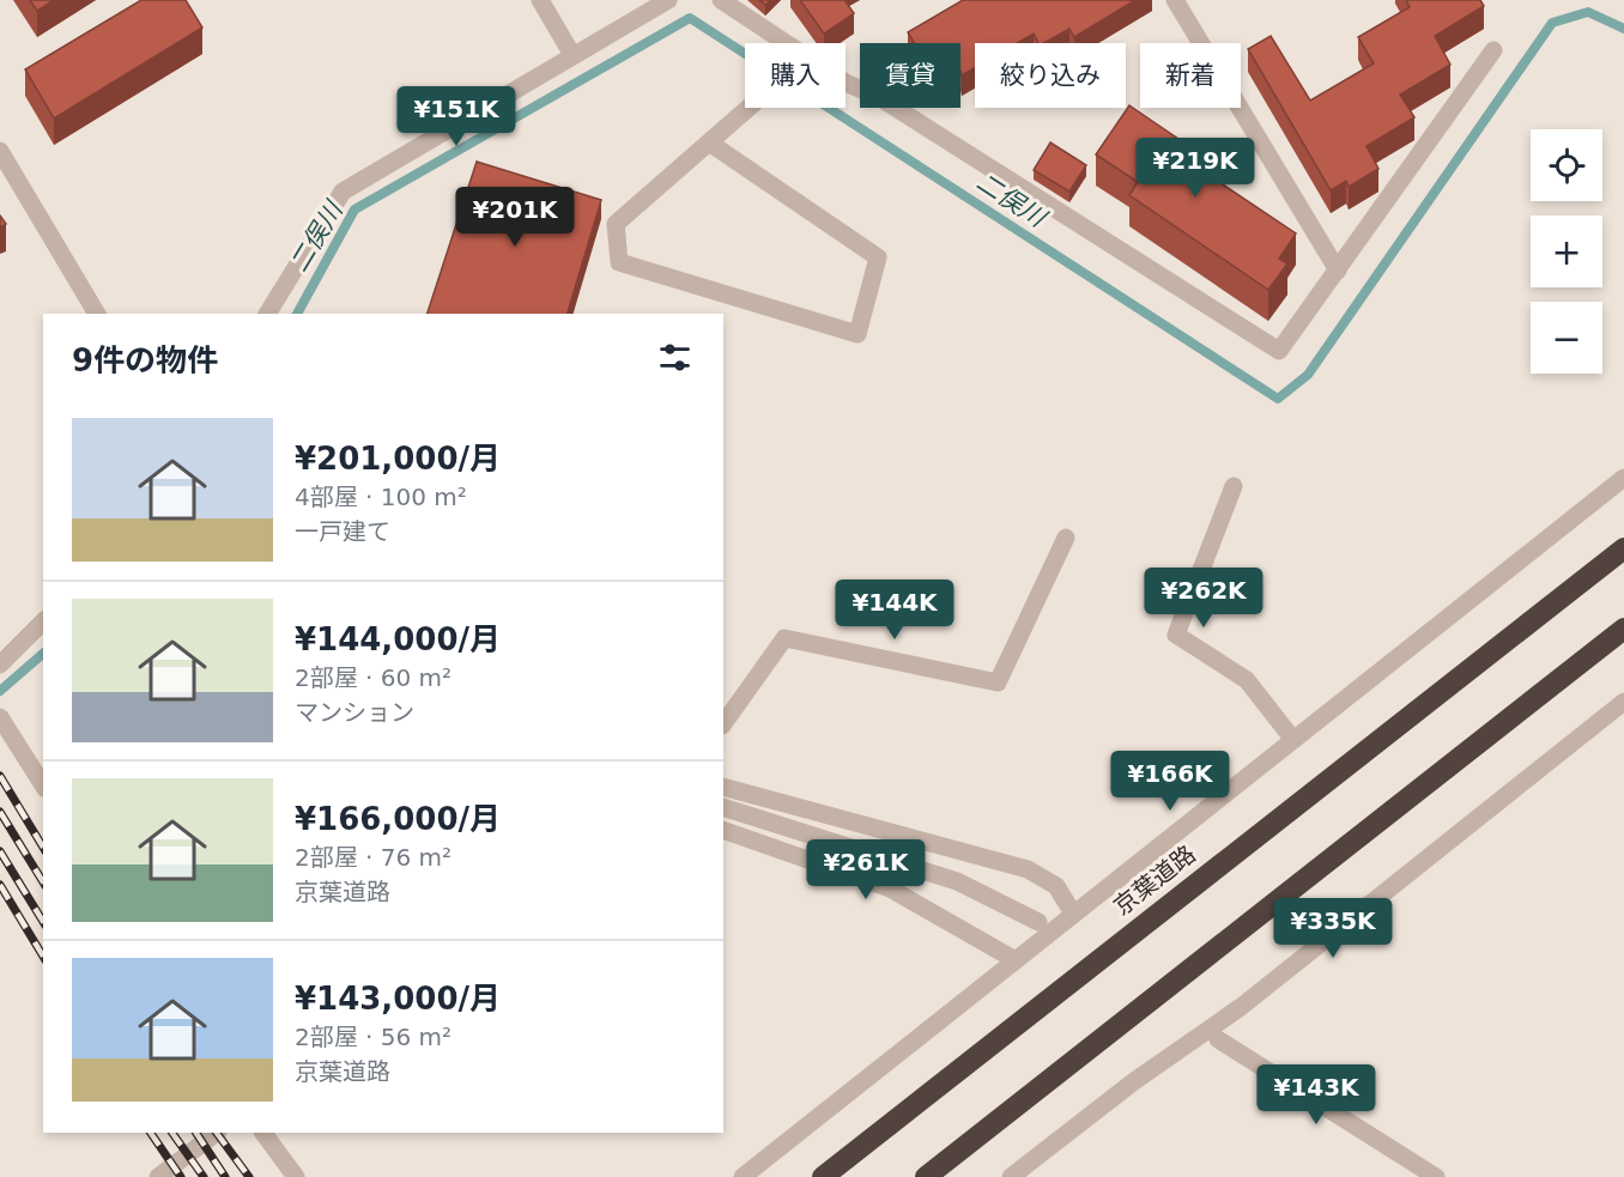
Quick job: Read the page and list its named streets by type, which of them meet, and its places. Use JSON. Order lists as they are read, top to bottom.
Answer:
{
  "streets": {
    "highway": ["京葉道路"]
  },
  "water": ["二俣川"],
  "page": {
    "chip": [
      "購入",
      "賃貸",
      "絞り込み",
      "新着"
    ],
    "price": [
      "¥151K",
      "¥219K",
      "¥201K",
      "¥262K",
      "¥144K",
      "¥166K",
      "¥261K",
      "¥335K",
      "¥143K"
    ],
    "map_buttons": ["+", "−"],
    "heading": "9件の物件",
    "list": [
      {
        "name": "¥201,000/月",
        "note": "4部屋 · 100 m² · 一戸建て"
      },
      {
        "name": "¥144,000/月",
        "note": "2部屋 · 60 m² · マンション"
      },
      {
        "name": "¥166,000/月",
        "note": "2部屋 · 76 m² · 京葉道路"
      },
      {
        "name": "¥143,000/月",
        "note": "2部屋 · 56 m² · 京葉道路"
      }
    ]
  }
}
